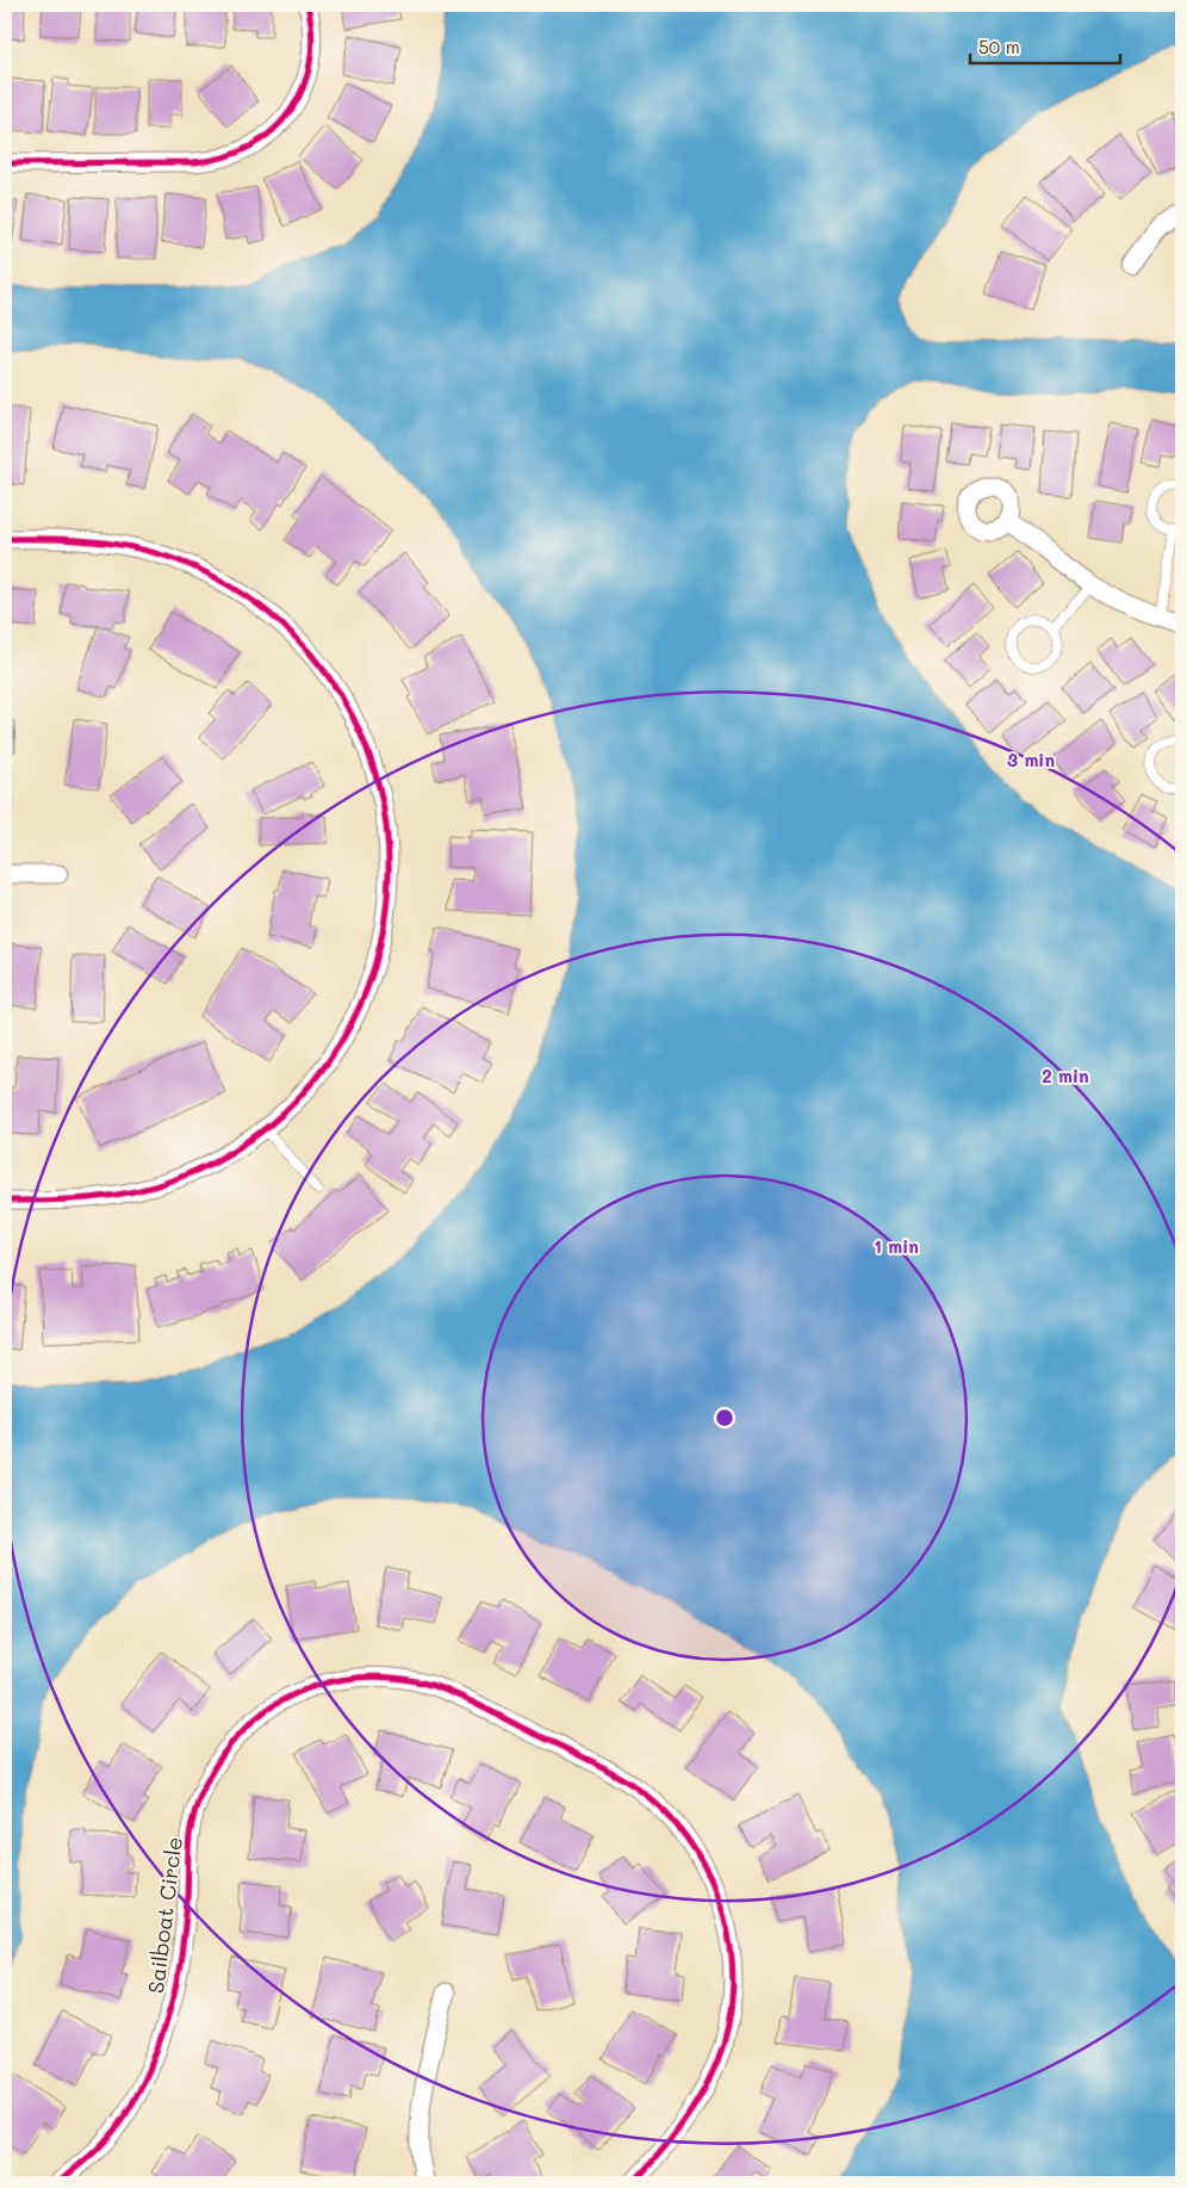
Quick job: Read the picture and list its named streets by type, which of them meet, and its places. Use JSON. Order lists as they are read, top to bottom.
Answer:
{
  "streets": {
    "street": ["Sailboat Circle"]
  },
  "scale_bar": "50 m",
  "rings": ["3 min", "2 min", "1 min"]
}
